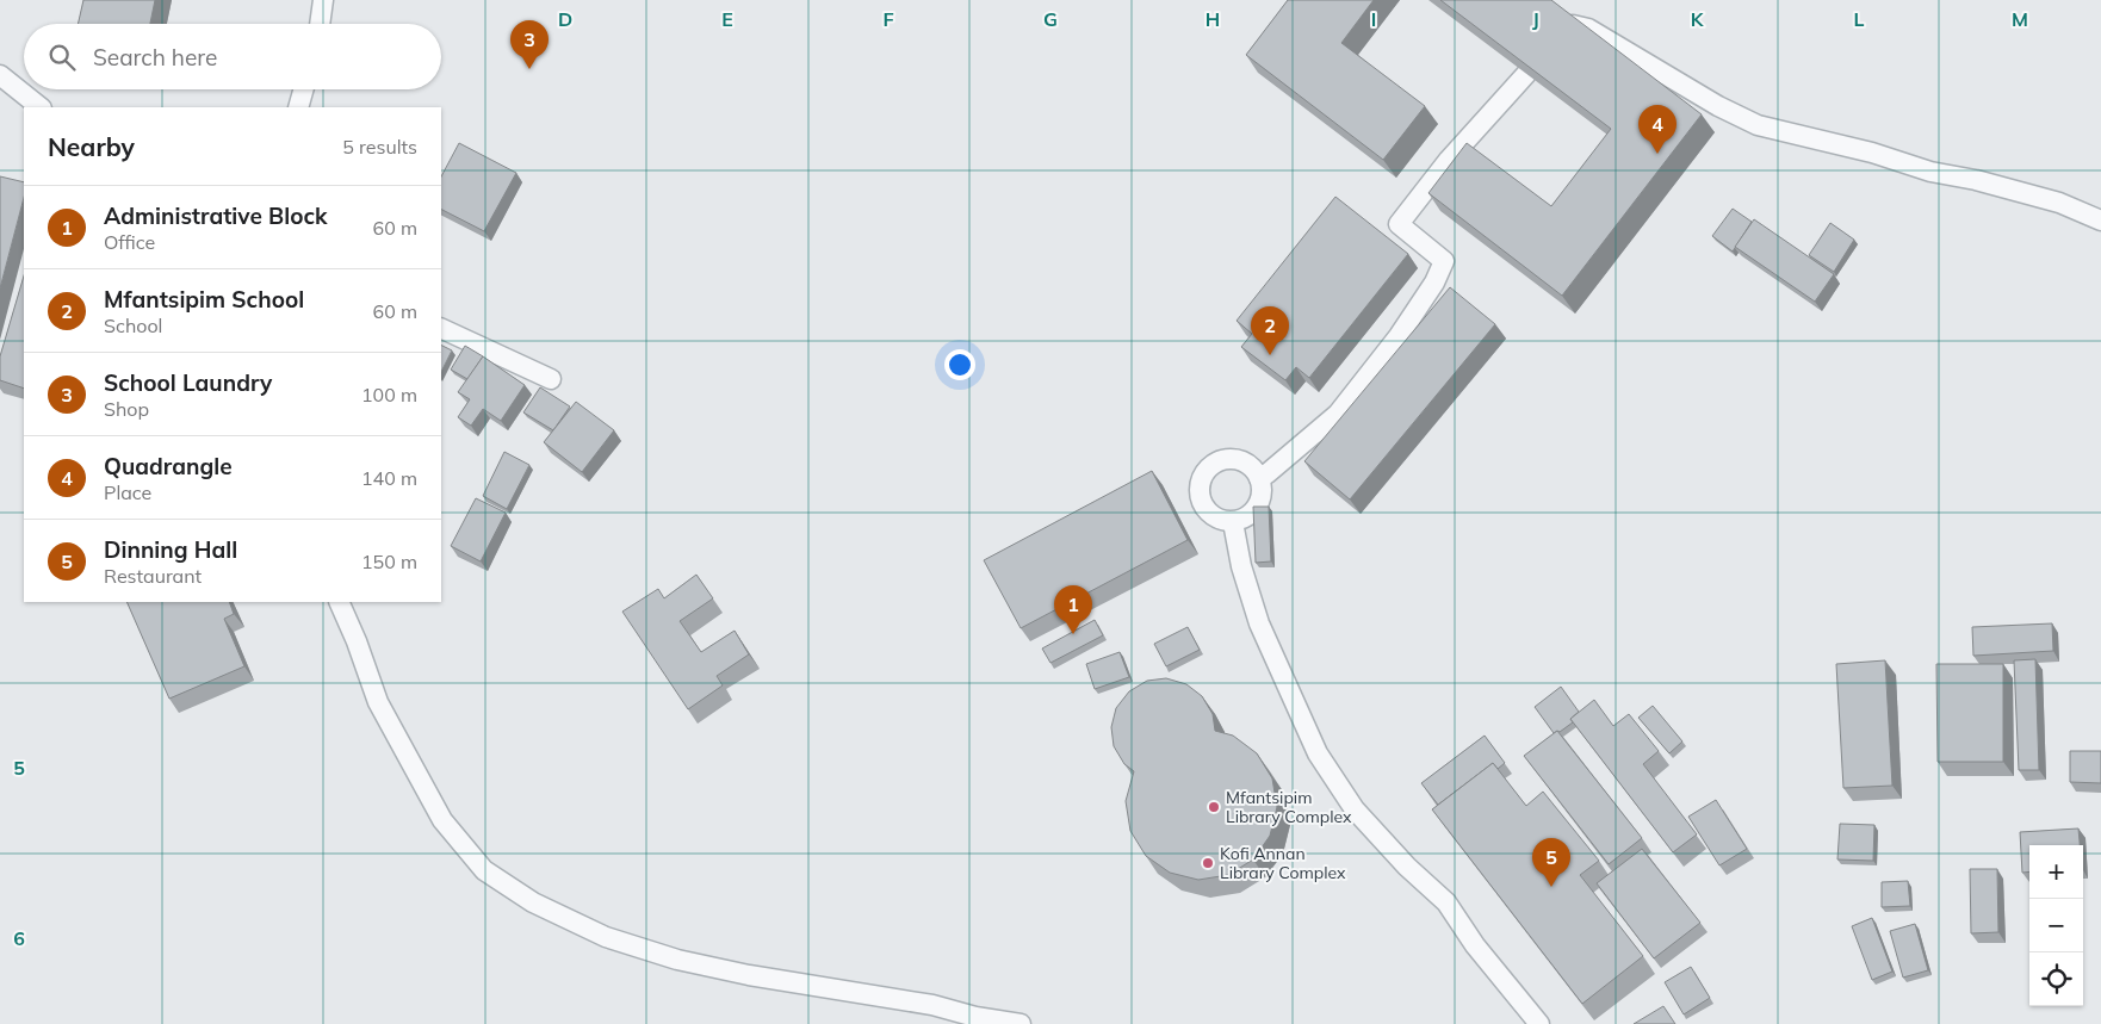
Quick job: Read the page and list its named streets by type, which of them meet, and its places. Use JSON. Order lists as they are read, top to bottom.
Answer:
{
  "places": ["Mfantsipim Library Complex", "Kofi Annan Library Complex"],
  "page": {
    "pins": [
      "3",
      "4",
      "2",
      "1",
      "5"
    ],
    "search": "Search here",
    "heading": ["Nearby", "5 results"],
    "list": [
      {
        "mark": "1",
        "name": "Administrative Block",
        "note": "Office",
        "value": "60 m"
      },
      {
        "mark": "2",
        "name": "Mfantsipim School",
        "note": "School",
        "value": "60 m"
      },
      {
        "mark": "3",
        "name": "School Laundry",
        "note": "Shop",
        "value": "100 m"
      },
      {
        "mark": "4",
        "name": "Quadrangle",
        "note": "Place",
        "value": "140 m"
      },
      {
        "mark": "5",
        "name": "Dinning Hall",
        "note": "Restaurant",
        "value": "150 m"
      }
    ],
    "map_buttons": ["+", "−"]
  },
  "grid": {
    "columns": [
      "D",
      "E",
      "F",
      "G",
      "H",
      "I",
      "J",
      "K",
      "L",
      "M"
    ],
    "rows": ["5", "6"]
  }
}
